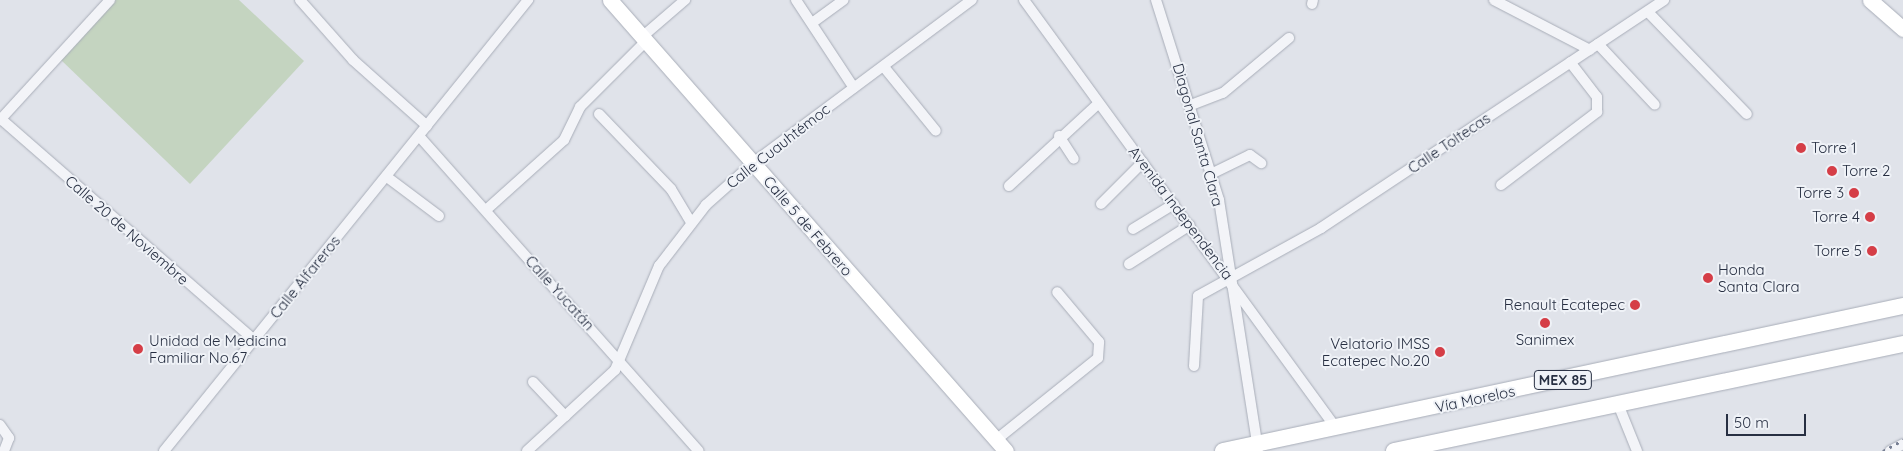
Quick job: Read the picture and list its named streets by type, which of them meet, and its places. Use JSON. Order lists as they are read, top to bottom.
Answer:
{
  "streets": {
    "main road": ["MEX 85", "Vía Morelos"],
    "street": [
      "Diagonal Santa Clara",
      "Calle Toltecas",
      "Calle Cuauhtémoc",
      "Avenida Independencia",
      "Calle 5 de Febrero",
      "Calle 20 de Noviembre",
      "Calle Alfareros",
      "Calle Yucatán"
    ]
  },
  "crossings": [
    ["Diagonal Santa Clara", "Calle Toltecas"],
    ["Diagonal Santa Clara", "Avenida Independencia"],
    ["Diagonal Santa Clara", "Vía Morelos"],
    ["Calle Toltecas", "Avenida Independencia"],
    ["Calle Cuauhtémoc", "Calle 5 de Febrero"],
    ["Calle Cuauhtémoc", "Calle Yucatán"],
    ["Avenida Independencia", "Vía Morelos"],
    ["Calle 20 de Noviembre", "Calle Alfareros"],
    ["Calle Alfareros", "Calle Yucatán"]
  ],
  "places": [
    "Torre 1",
    "Torre 2",
    "Torre 3",
    "Torre 4",
    "Torre 5",
    "Honda Santa Clara",
    "Renault Ecatepec",
    "Sanimex",
    "Unidad de Medicina Familiar No.67",
    "Velatorio IMSS Ecatepec No.20"
  ],
  "scale_bar": "50 m"
}
